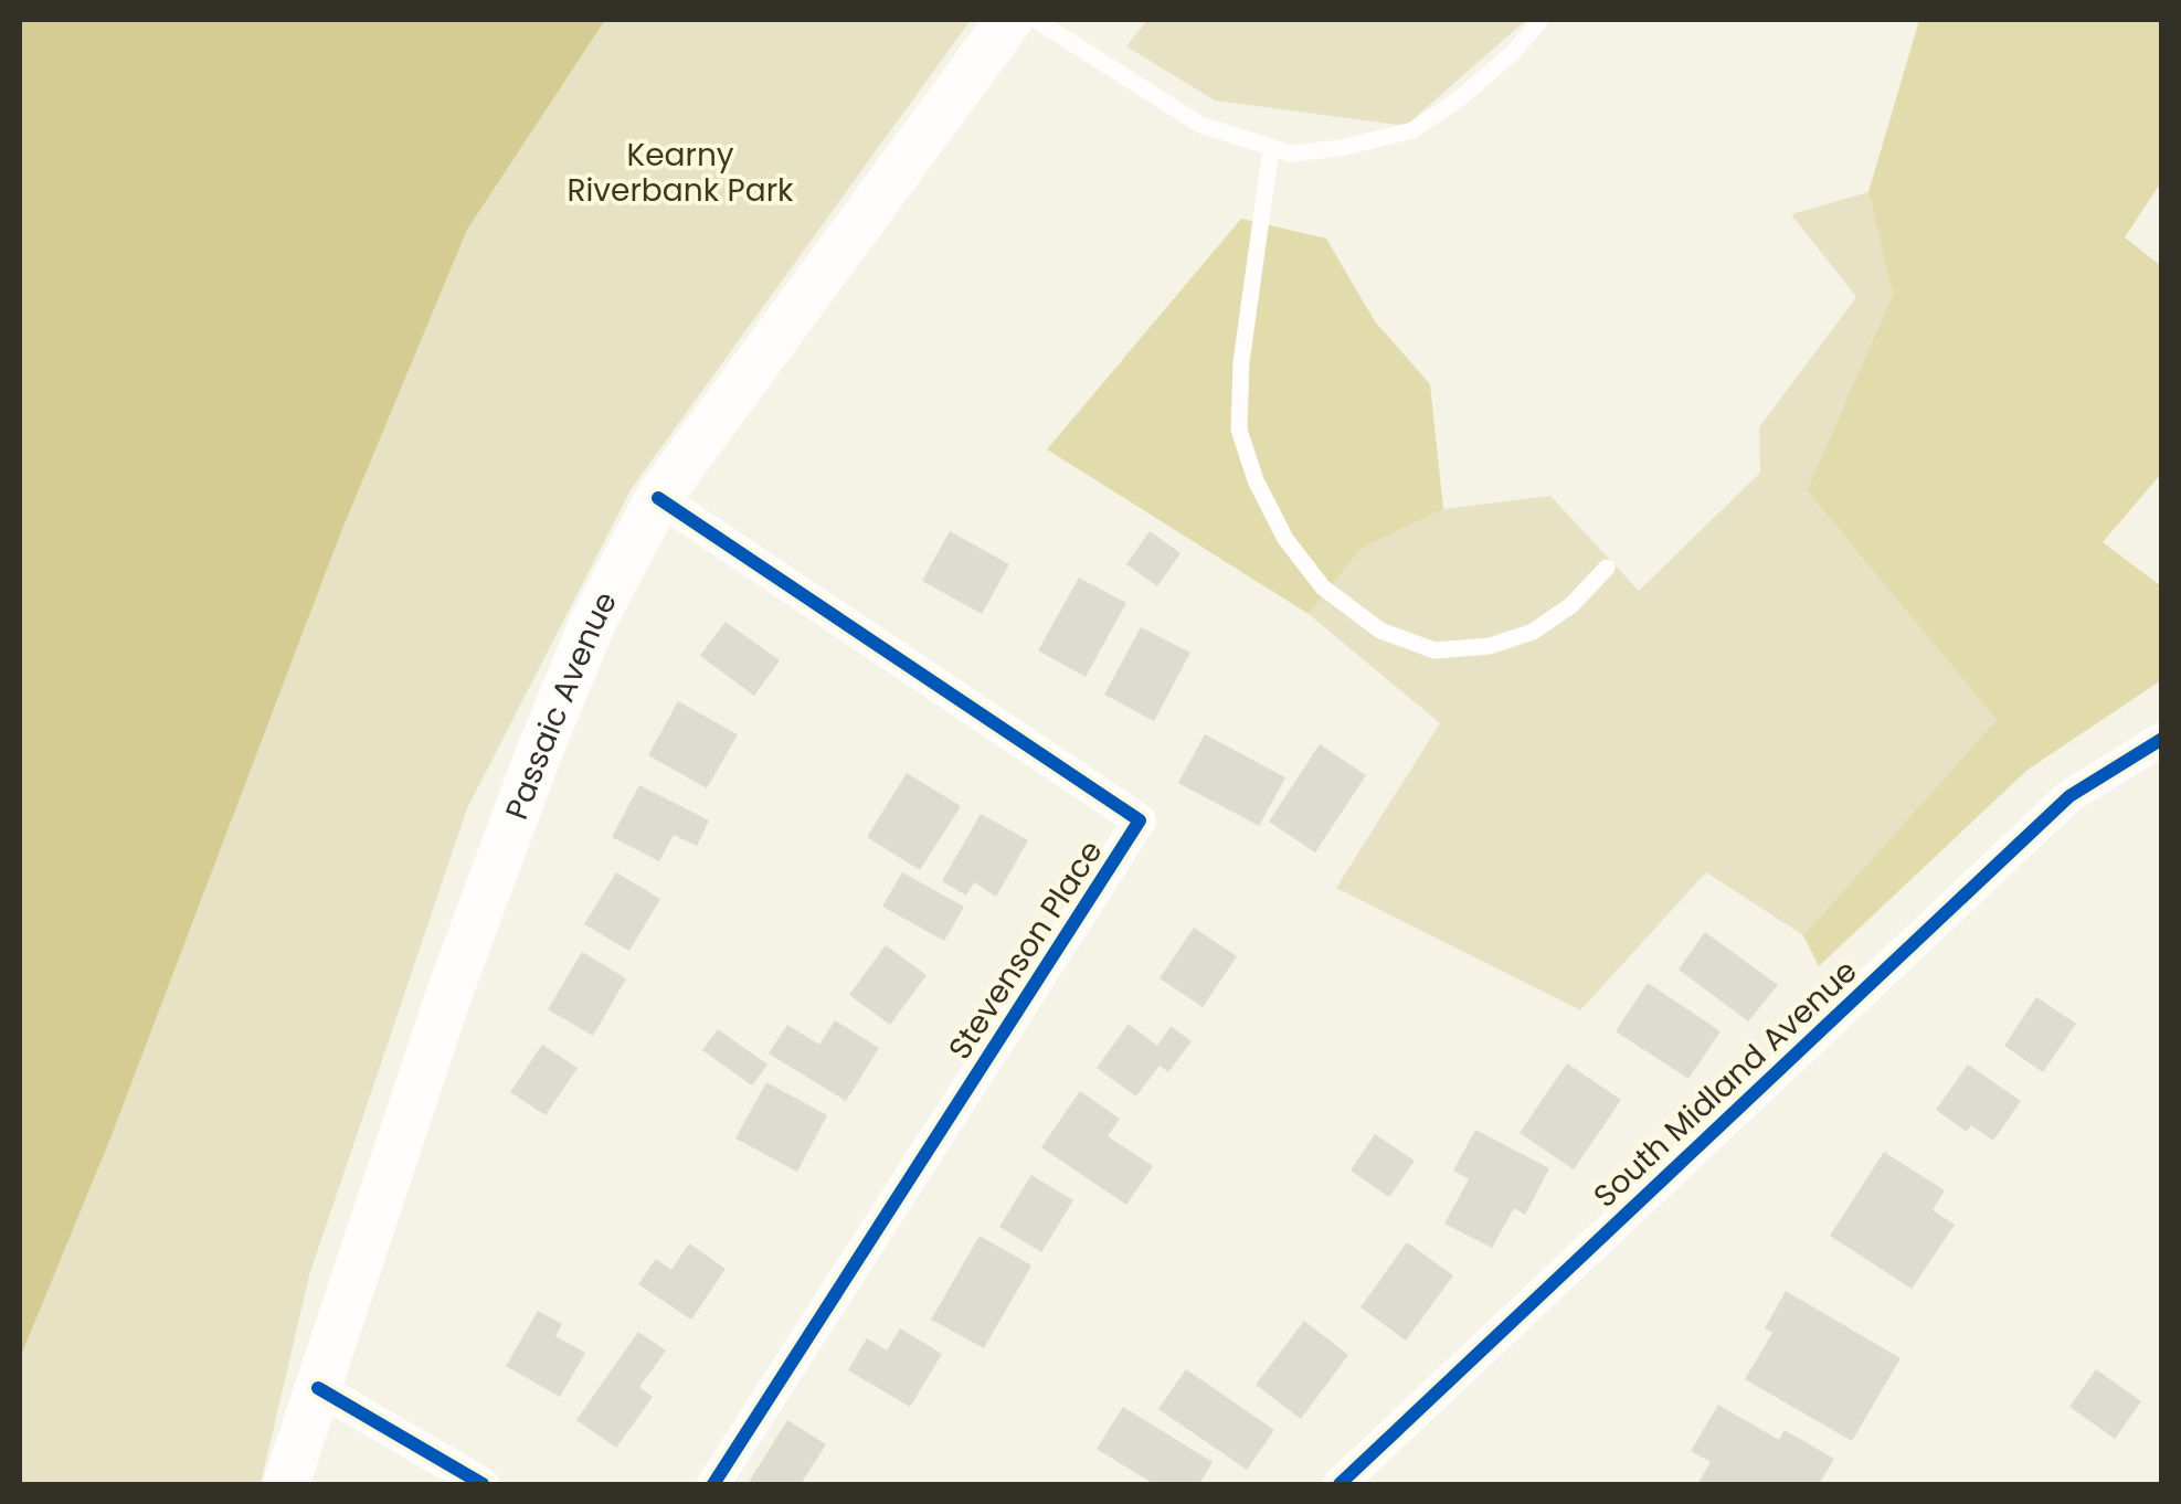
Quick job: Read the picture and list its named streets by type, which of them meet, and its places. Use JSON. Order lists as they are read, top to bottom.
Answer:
{
  "streets": {
    "main road": ["Passaic Avenue"],
    "street": ["Stevenson Place", "South Midland Avenue"]
  },
  "crossings": [
    ["Passaic Avenue", "Stevenson Place"]
  ],
  "parks": ["Kearny Riverbank Park"]
}
